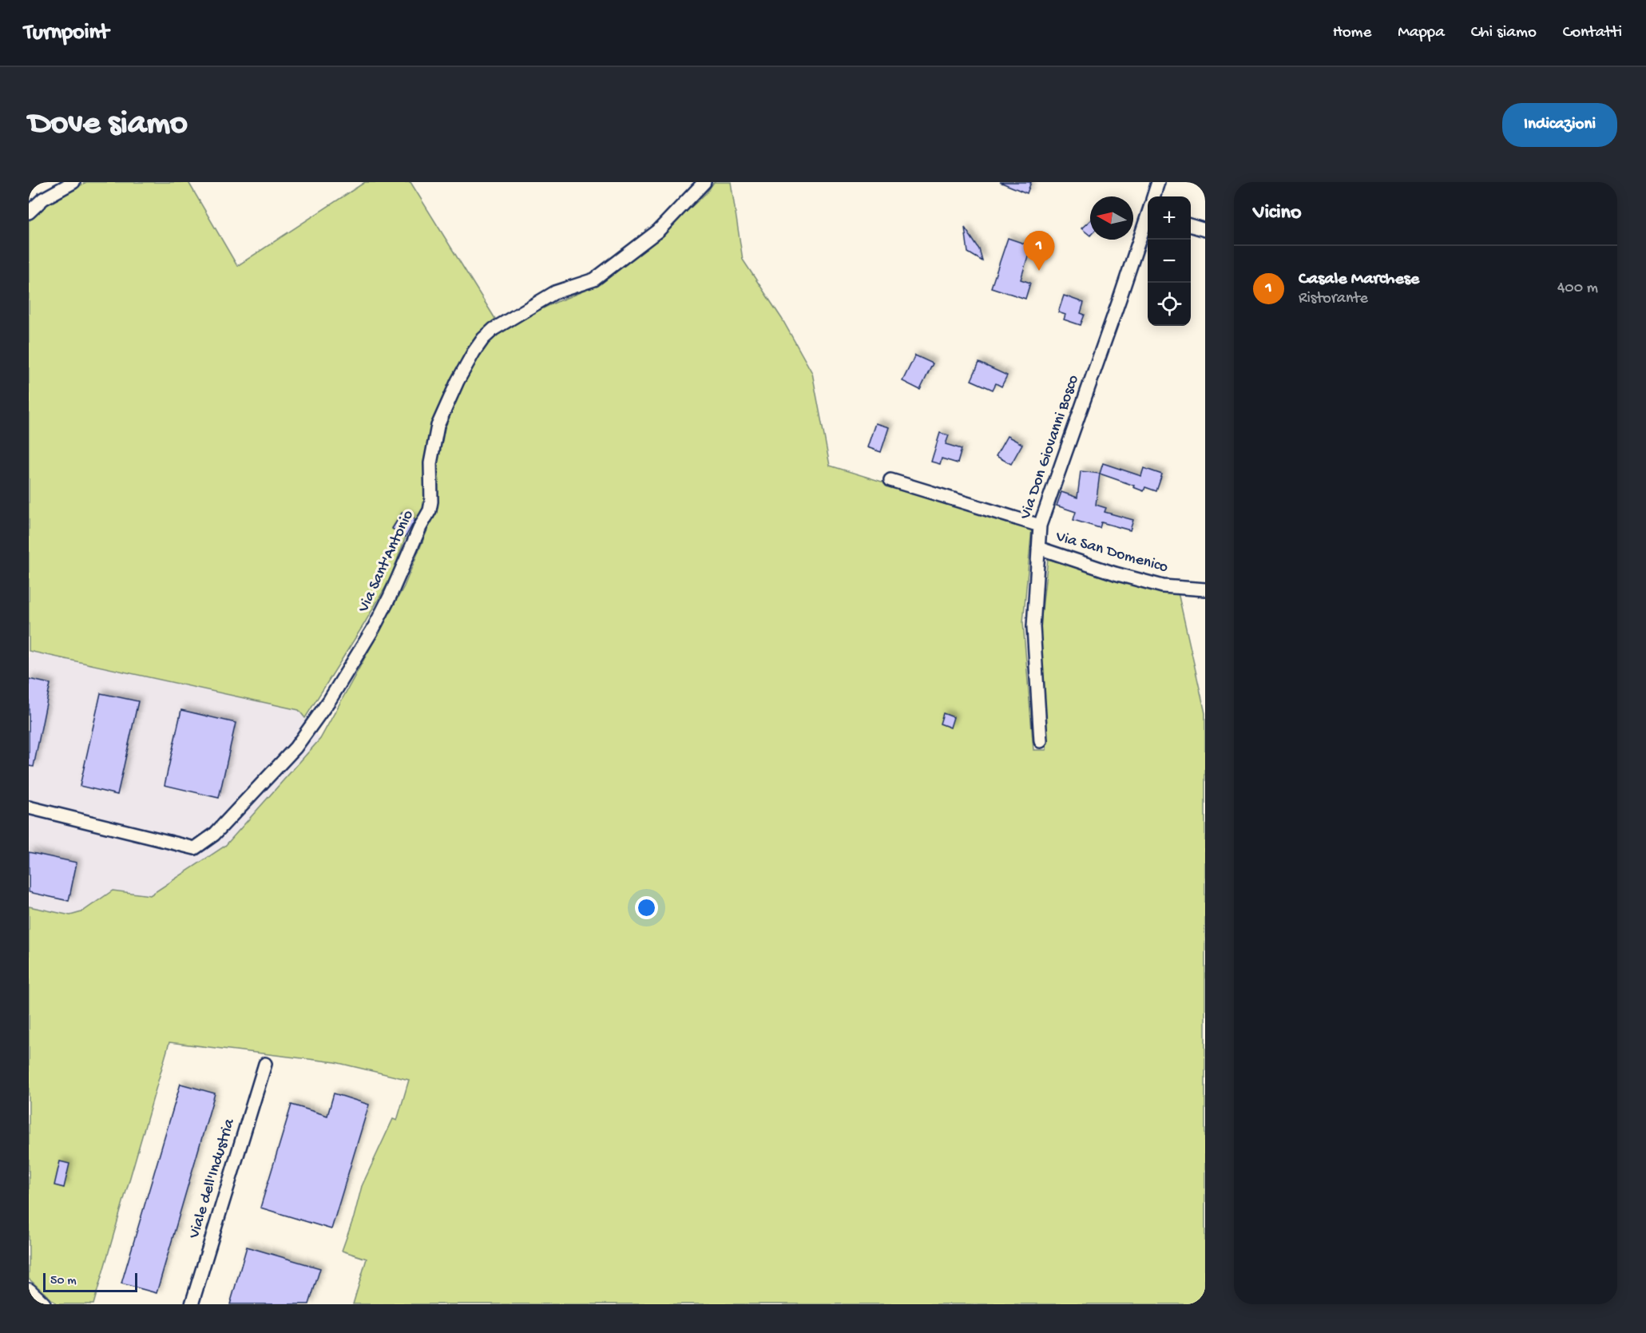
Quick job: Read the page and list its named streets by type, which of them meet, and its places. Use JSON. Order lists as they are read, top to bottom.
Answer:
{
  "streets": {
    "street": [
      "Via Don Giovanni Bosco",
      "Via San Domenico",
      "Via Sant'Antonio",
      "Viale dell'Industria"
    ]
  },
  "crossings": [
    ["Via Don Giovanni Bosco", "Via San Domenico"]
  ],
  "scale_bar": "50 m",
  "north": "left",
  "page": {
    "header": "Turnpoint",
    "nav": [
      "Home",
      "Mappa",
      "Chi siamo",
      "Contatti"
    ],
    "buttons": "Indicazioni",
    "title": "Dove siamo",
    "heading": "Vicino",
    "map_buttons": ["+", "−"],
    "pins": "1",
    "list": [
      {
        "mark": "1",
        "name": "Casale Marchese",
        "note": "Ristorante",
        "value": "400 m"
      }
    ],
    "scale": "50 m"
  }
}
